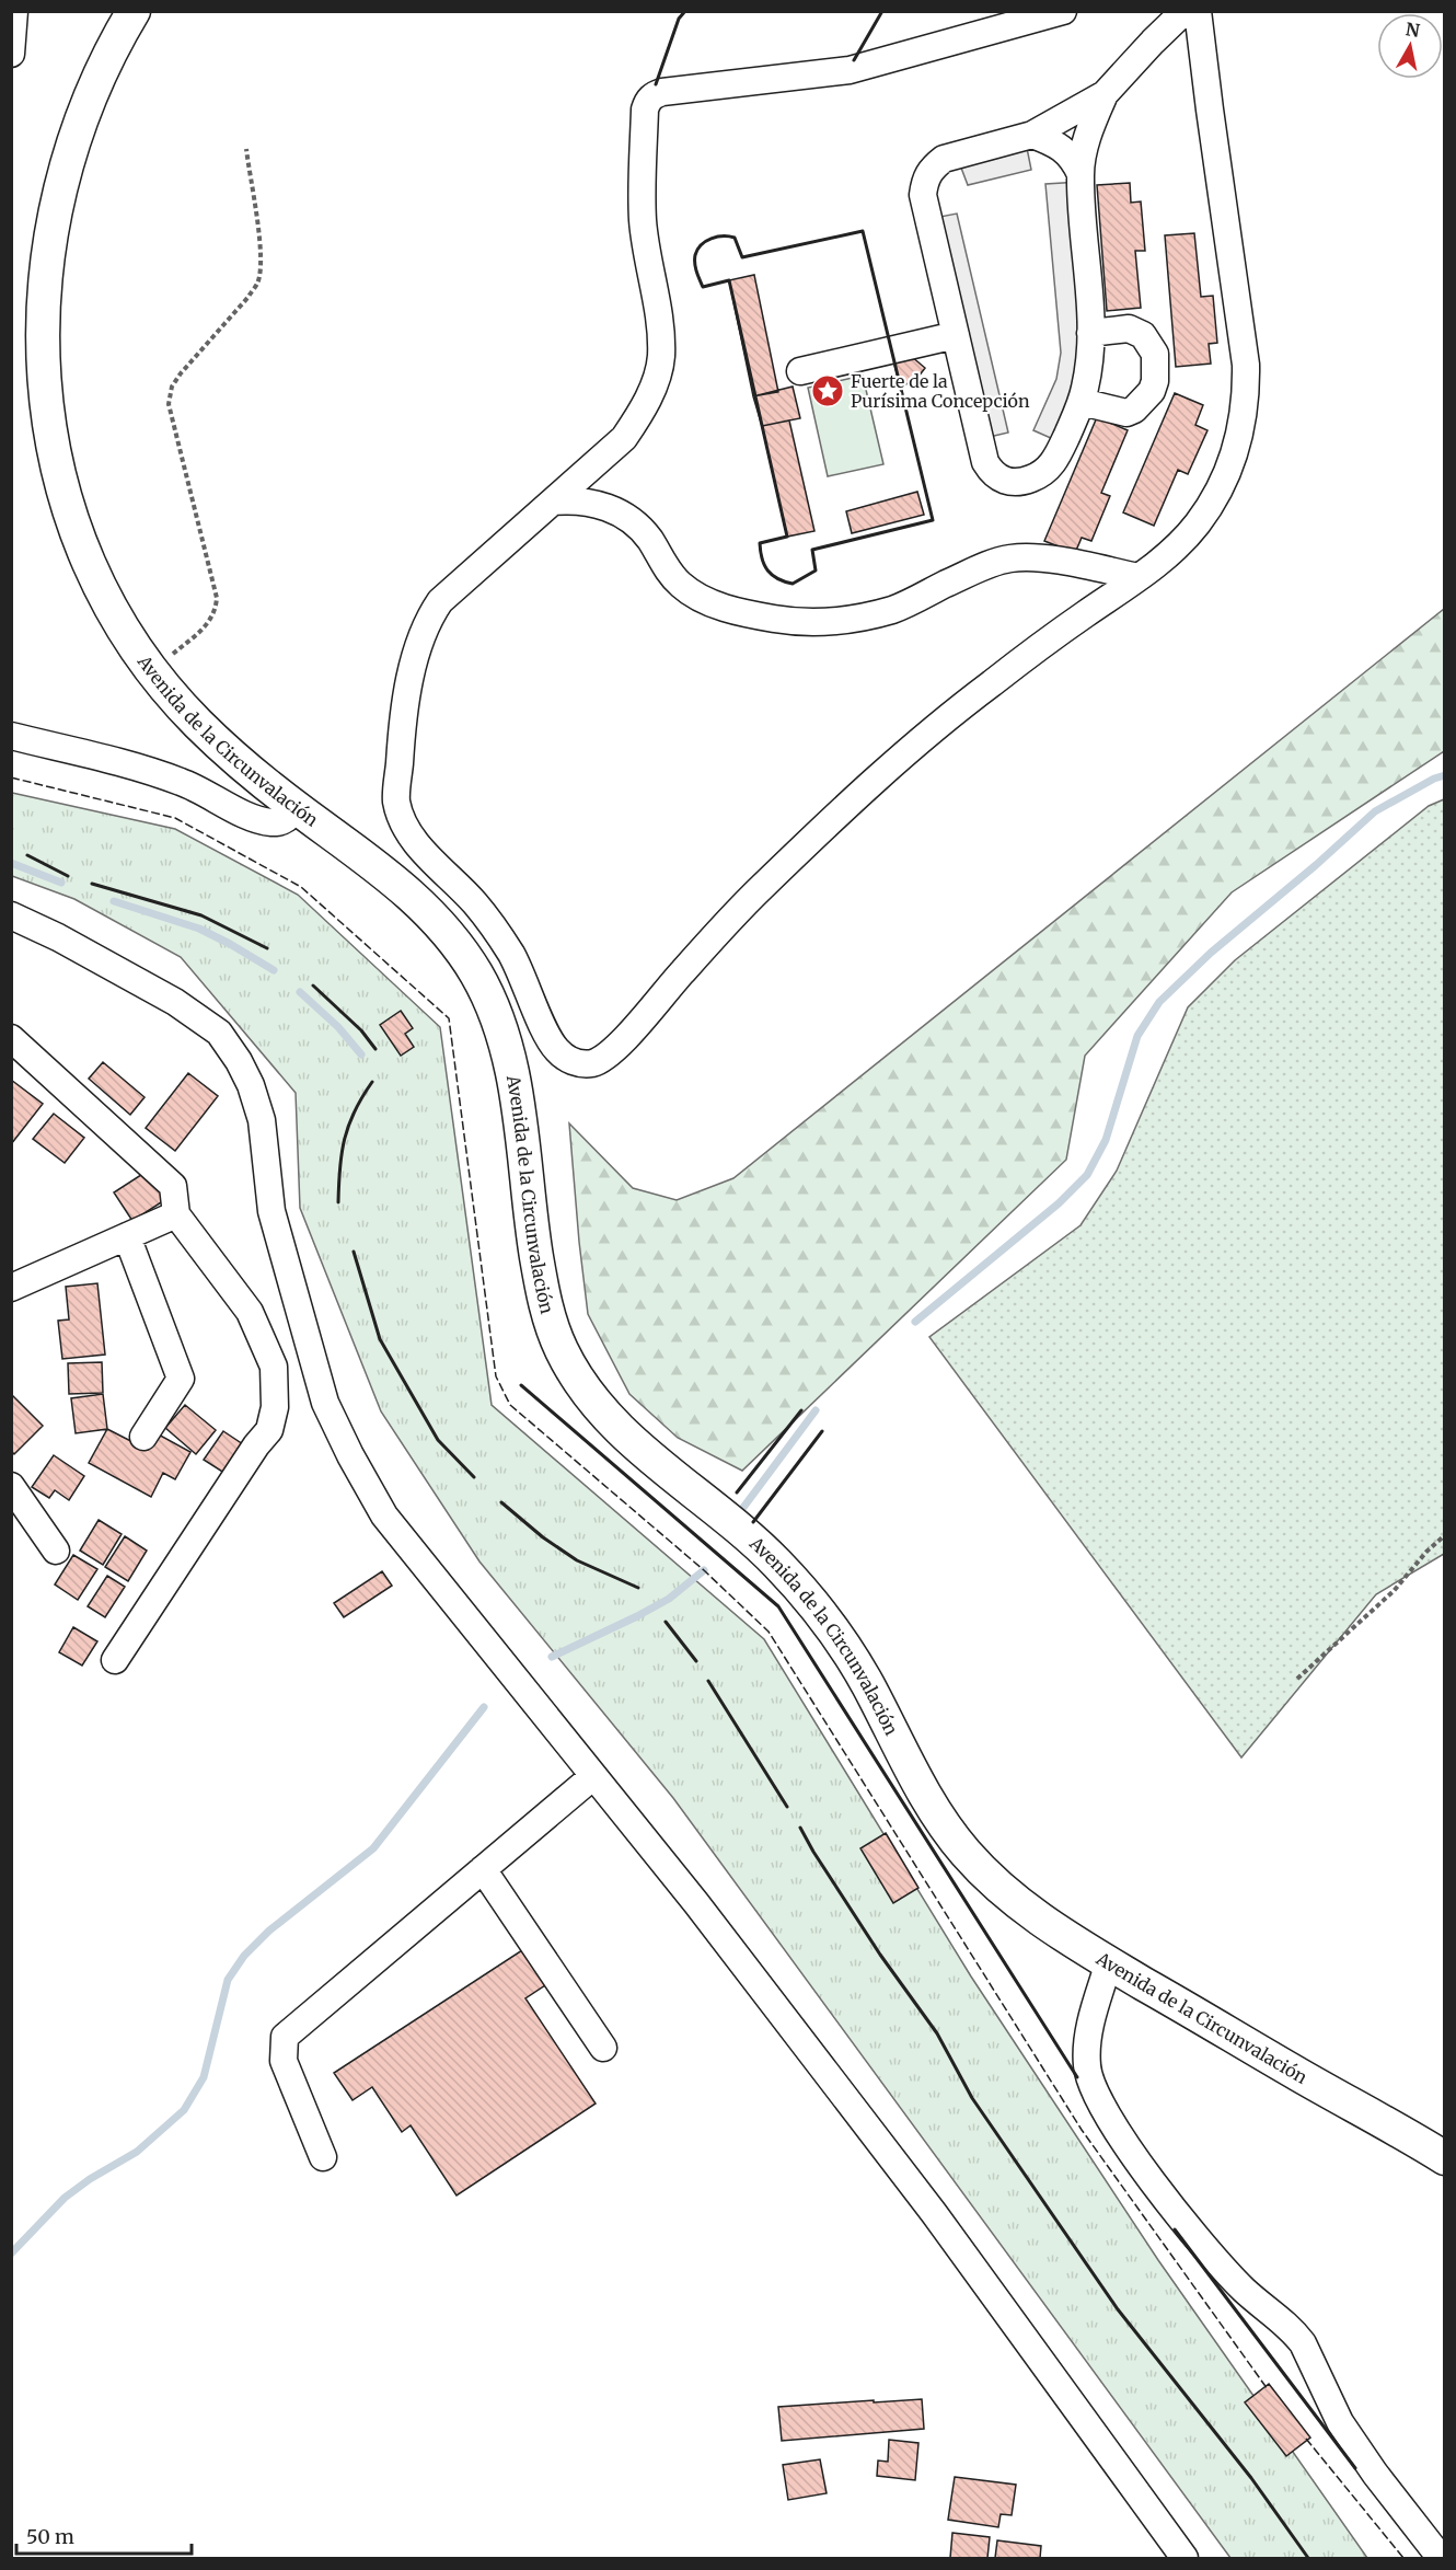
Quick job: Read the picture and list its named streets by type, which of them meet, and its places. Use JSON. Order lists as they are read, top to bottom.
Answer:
{
  "streets": {
    "main road": ["Avenida de la Circunvalación"]
  },
  "places": {
    "place": ["Fuerte de la Purísima Concepción"]
  },
  "scale_bar": "50 m",
  "north": "top"
}
